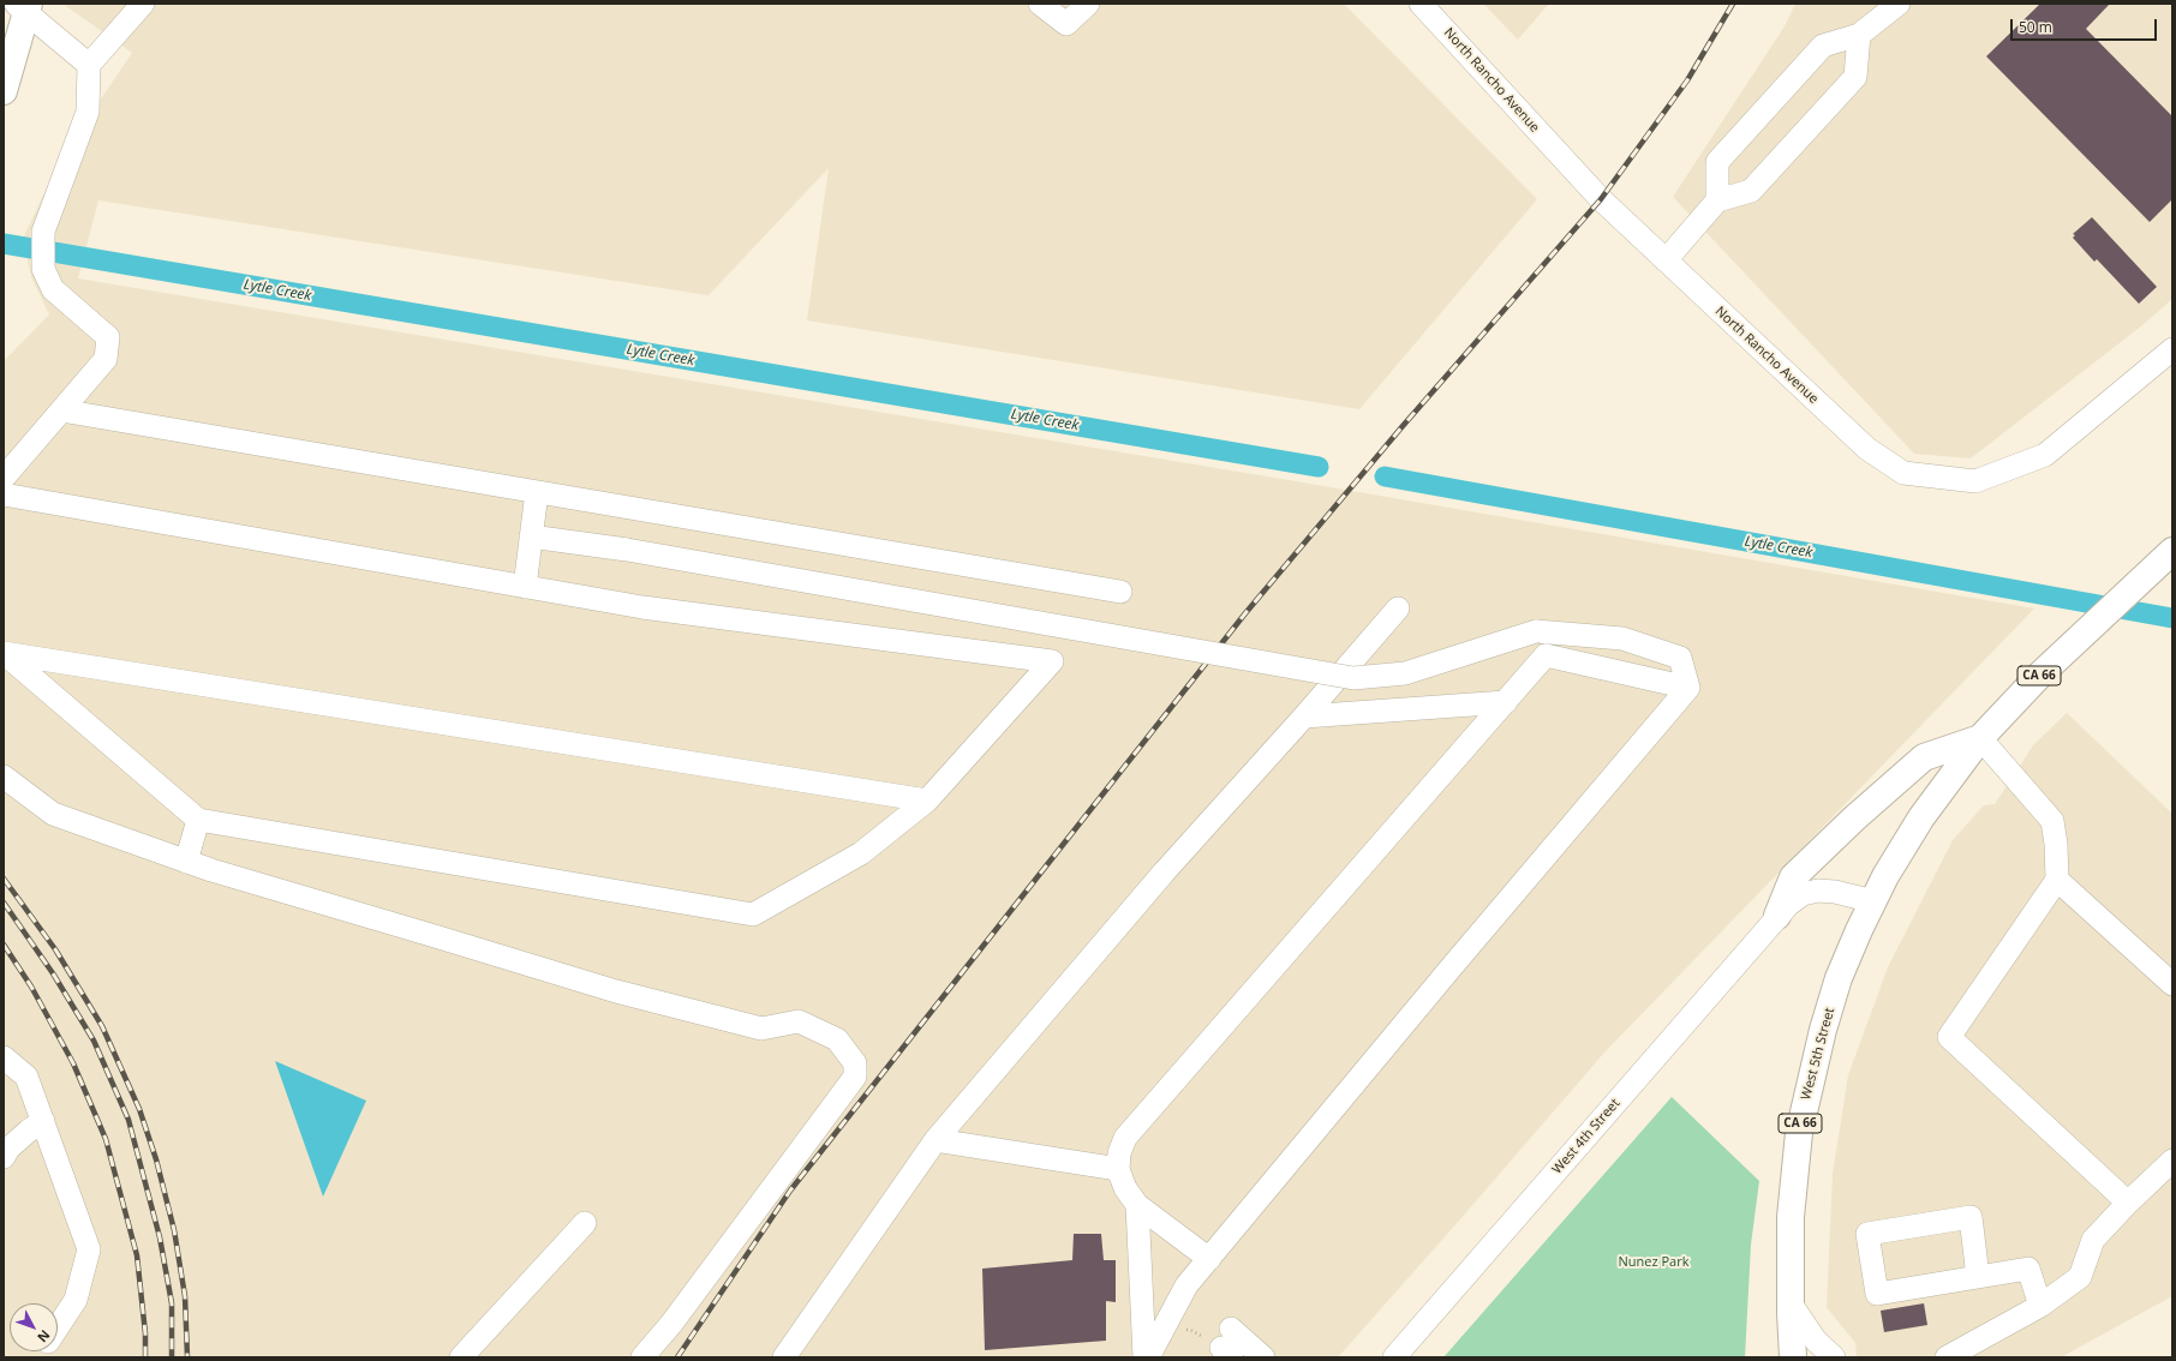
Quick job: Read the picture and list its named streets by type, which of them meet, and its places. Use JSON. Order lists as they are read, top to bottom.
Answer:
{
  "streets": {
    "main road": ["CA 66", "West 5th Street"],
    "street": ["North Rancho Avenue", "West 4th Street"]
  },
  "crossings": [
    ["CA 66", "West 5th Street"],
    ["CA 66", "West 4th Street"],
    ["West 5th Street", "West 4th Street"]
  ],
  "water": ["Lytle Creek"],
  "parks": ["Nunez Park"],
  "scale_bar": "50 m",
  "north": "bottom right"
}
